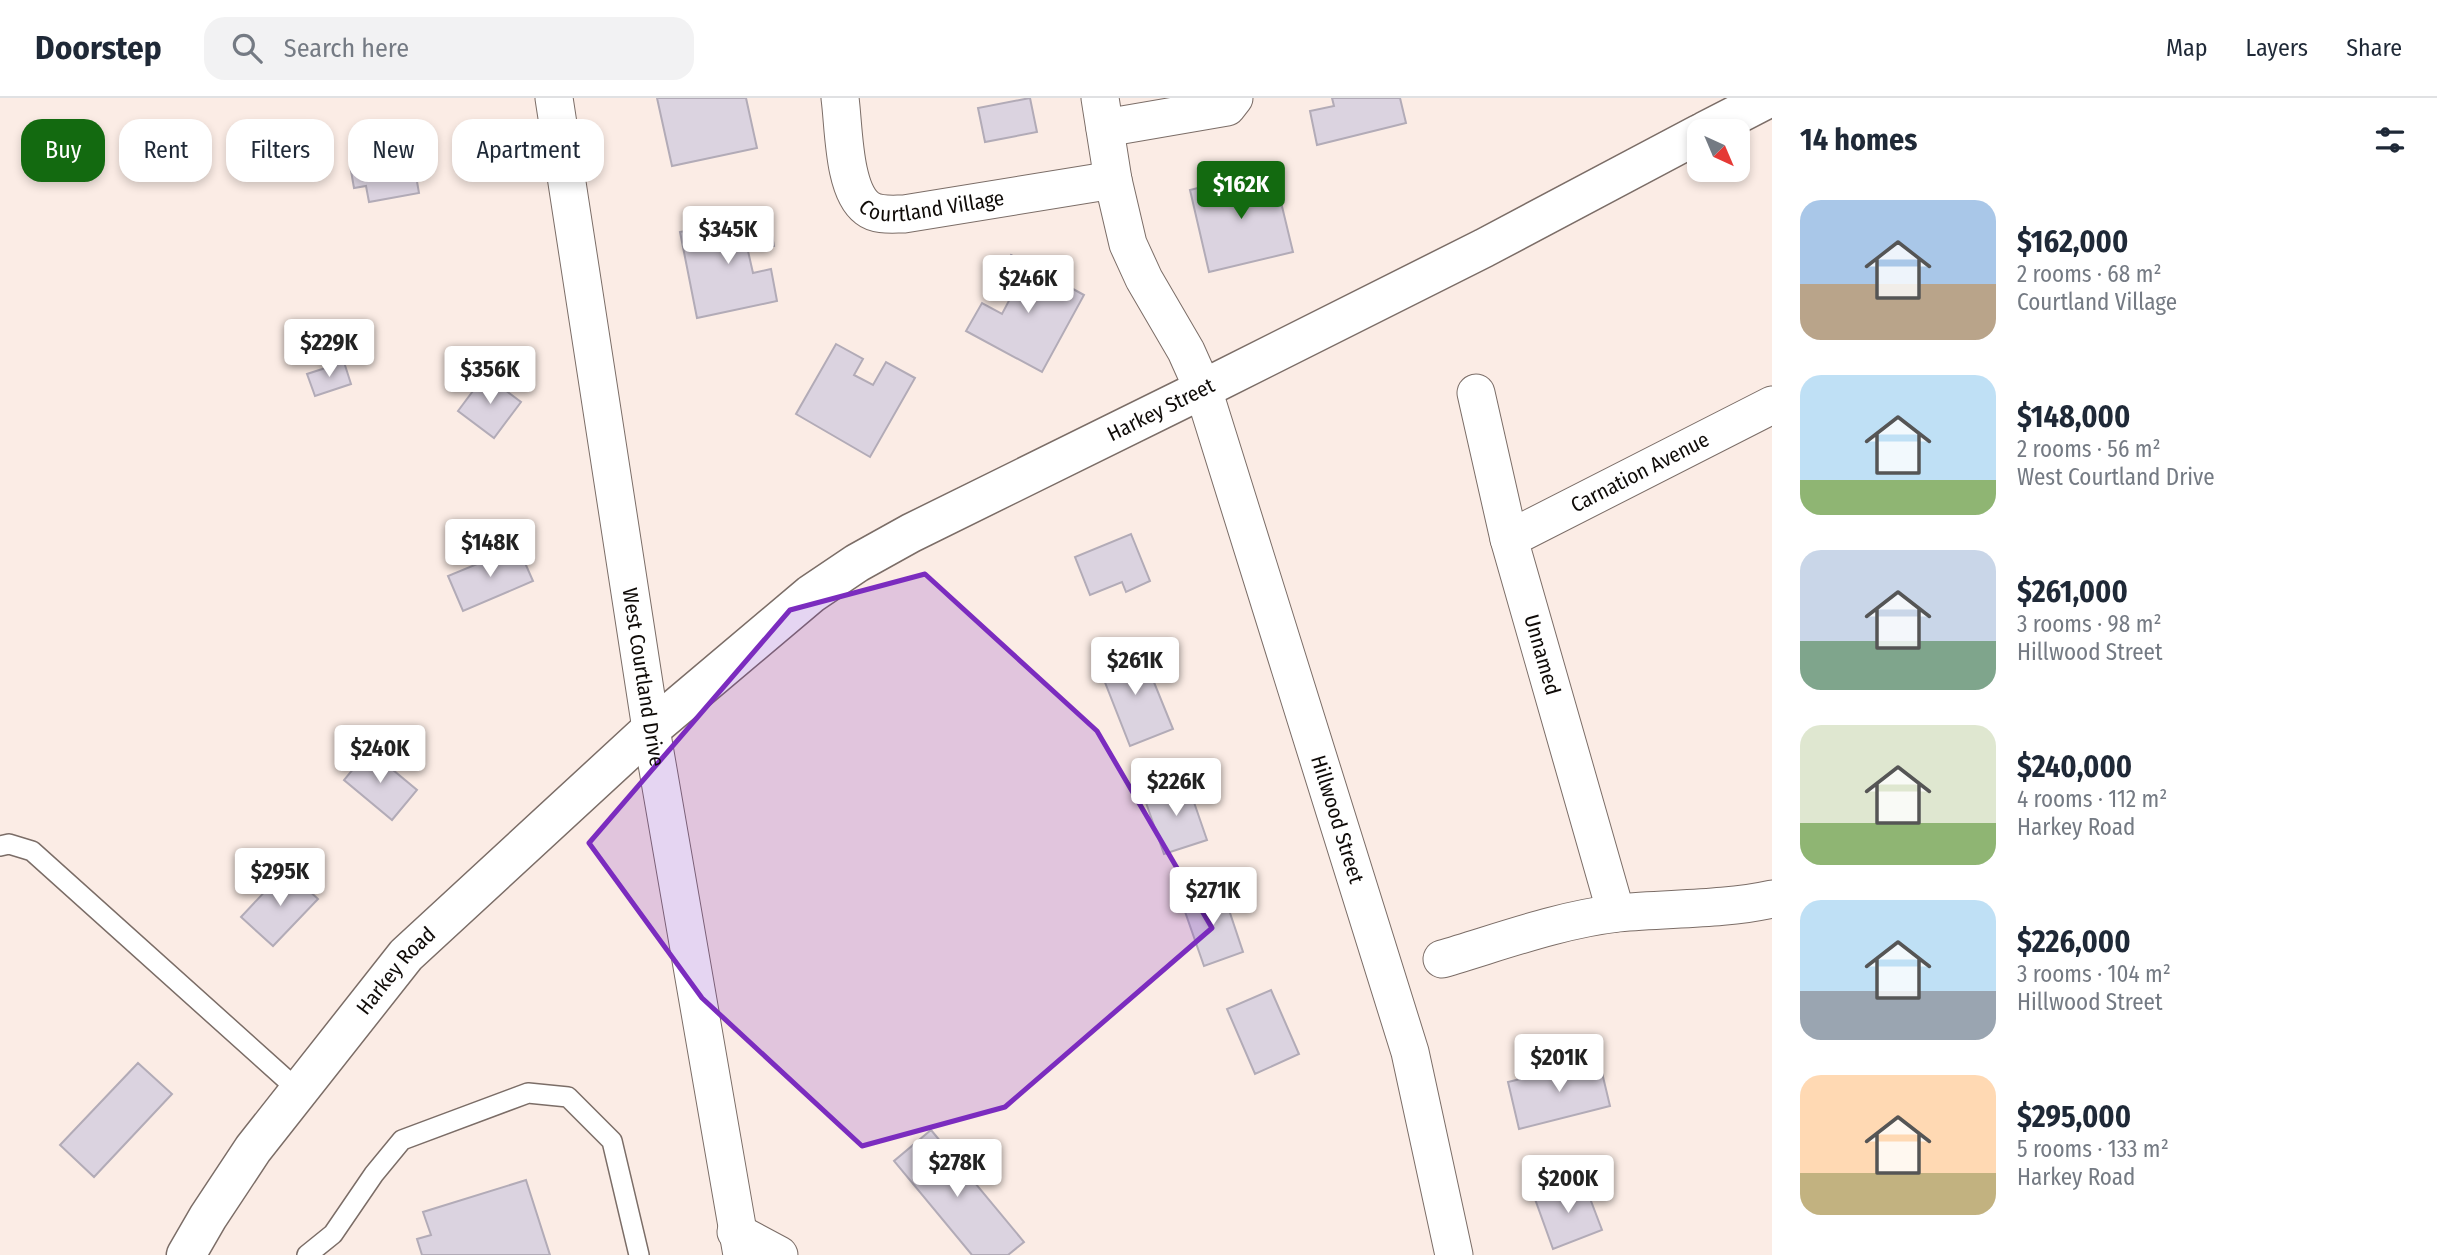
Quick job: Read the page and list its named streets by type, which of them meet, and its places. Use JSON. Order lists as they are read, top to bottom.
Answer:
{
  "streets": {
    "street": [
      "Courtland Village",
      "Harkey Street",
      "Carnation Avenue",
      "Unnamed",
      "West Courtland Drive",
      "Hillwood Street",
      "Harkey Road"
    ]
  },
  "crossings": [
    ["Harkey Street", "West Courtland Drive"],
    ["Harkey Street", "Hillwood Street"],
    ["Harkey Street", "Harkey Road"],
    ["Carnation Avenue", "Unnamed"],
    ["West Courtland Drive", "Harkey Road"]
  ],
  "north": "bottom right",
  "page": {
    "header": "Doorstep",
    "search": "Search here",
    "nav": ["Map", "Layers", "Share"],
    "heading": "14 homes",
    "chip": [
      "Buy",
      "Rent",
      "Filters",
      "New",
      "Apartment"
    ],
    "price": [
      "$162K",
      "$345K",
      "$246K",
      "$229K",
      "$356K",
      "$148K",
      "$261K",
      "$240K",
      "$226K",
      "$295K",
      "$271K",
      "$201K",
      "$278K",
      "$200K"
    ],
    "list": [
      {
        "name": "$162,000",
        "note": "2 rooms · 68 m² · Courtland Village"
      },
      {
        "name": "$148,000",
        "note": "2 rooms · 56 m² · West Courtland Drive"
      },
      {
        "name": "$261,000",
        "note": "3 rooms · 98 m² · Hillwood Street"
      },
      {
        "name": "$240,000",
        "note": "4 rooms · 112 m² · Harkey Road"
      },
      {
        "name": "$226,000",
        "note": "3 rooms · 104 m² · Hillwood Street"
      },
      {
        "name": "$295,000",
        "note": "5 rooms · 133 m² · Harkey Road"
      }
    ]
  }
}
